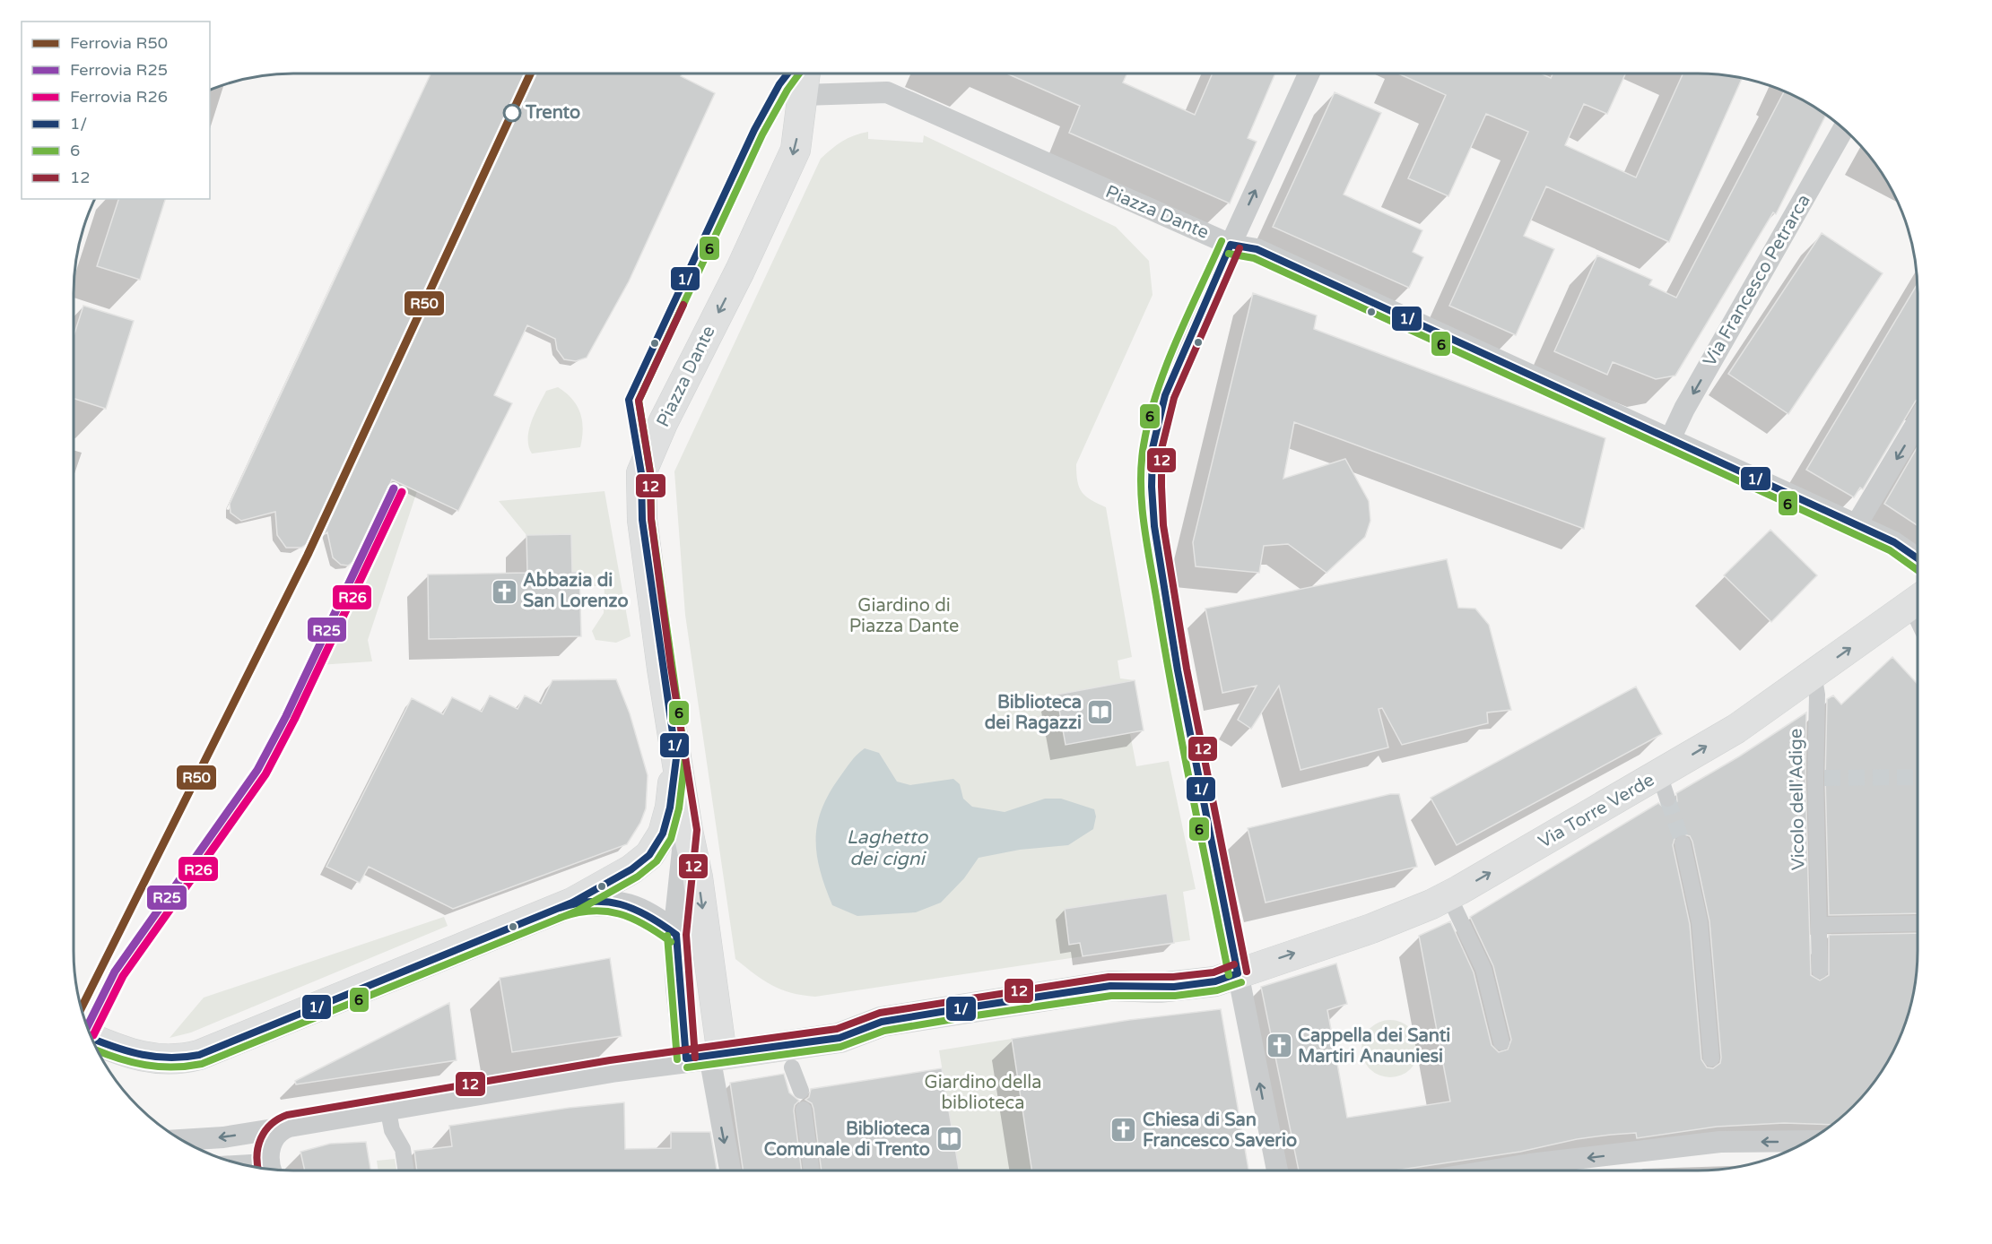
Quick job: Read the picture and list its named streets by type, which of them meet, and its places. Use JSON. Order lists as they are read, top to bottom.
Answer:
{
  "streets": {
    "main road": ["Piazza Dante", "Via Torre Verde"],
    "street": ["Via Francesco Petrarca", "Vicolo dell'Adige"]
  },
  "crossings": [
    ["Piazza Dante", "Via Torre Verde"],
    ["Vicolo dell'Adige", "Via Torre Verde"]
  ],
  "one_way": ["Via Francesco Petrarca", "Via Torre Verde"],
  "water": ["Laghetto dei cigni"],
  "parks": ["Giardino di Piazza Dante", "Giardino della biblioteca"],
  "places": {
    "other": ["Trento"],
    "church": ["Abbazia di San Lorenzo", "Cappella dei Santi Martiri Anauniesi", "Chiesa di San Francesco Saverio"],
    "library": ["Biblioteca dei Ragazzi", "Biblioteca Comunale di Trento"]
  },
  "lines": [
    "rail line R50",
    "transit line 1/",
    "transit line 6",
    "transit line 12",
    "rail line R25",
    "rail line R26"
  ],
  "legend": [
    "Ferrovia R50",
    "Ferrovia R25",
    "Ferrovia R26",
    "1/",
    "6",
    "12"
  ]
}
